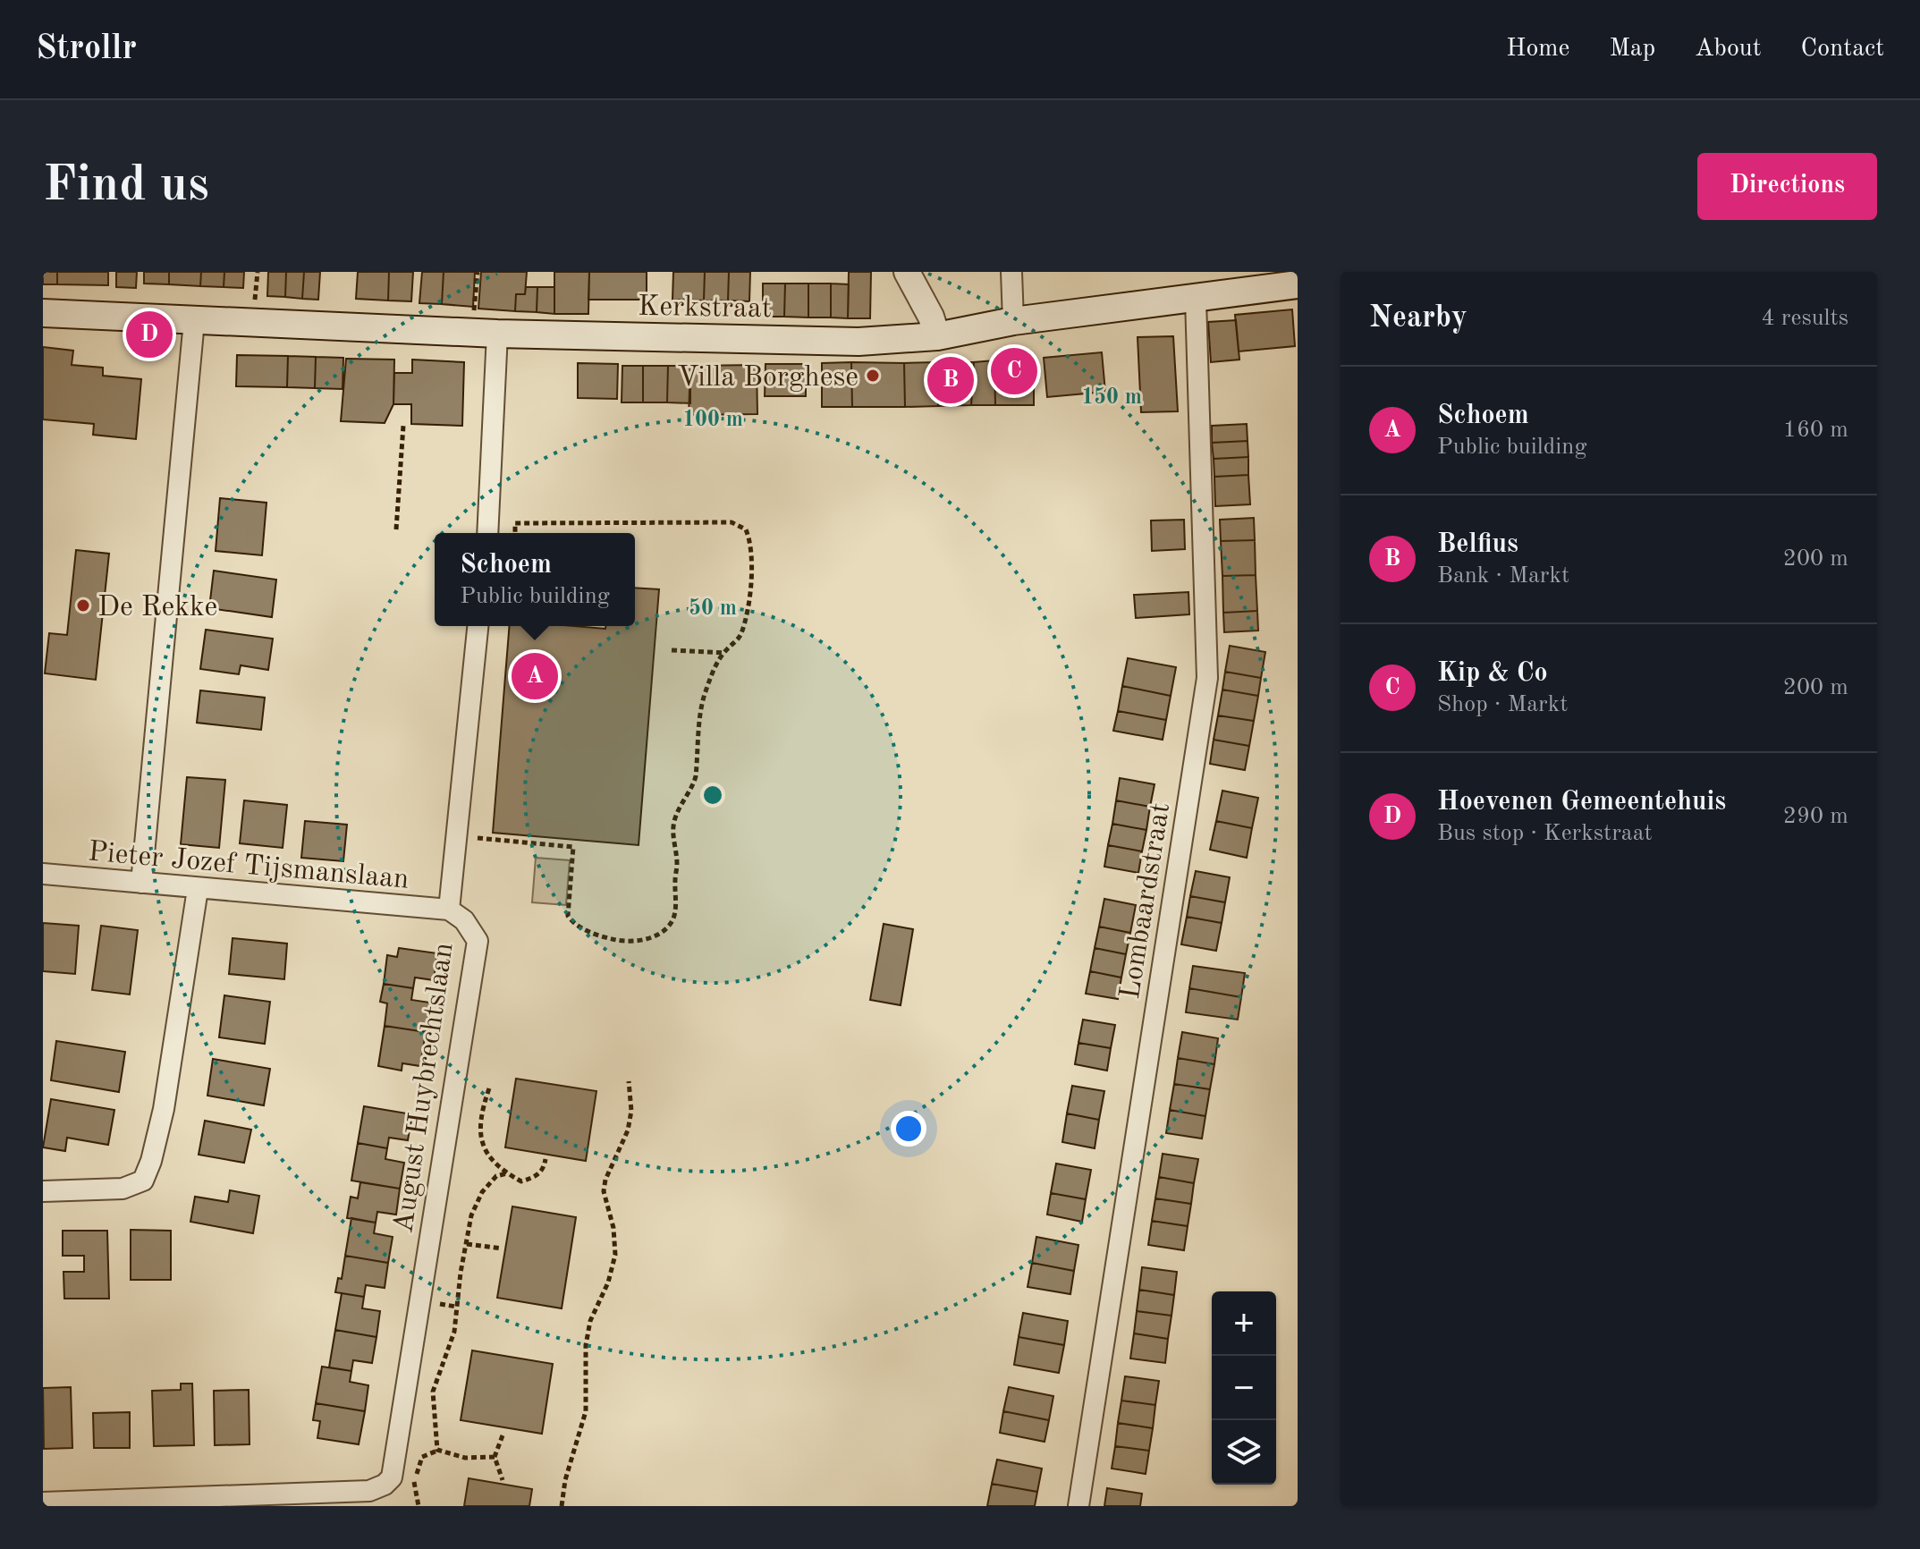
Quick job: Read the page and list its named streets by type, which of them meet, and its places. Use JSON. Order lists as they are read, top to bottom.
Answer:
{
  "streets": {
    "main road": ["Kerkstraat"],
    "street": ["Pieter Jozef Tijsmanslaan", "Lombaardstraat", "August Huybrechtslaan"]
  },
  "crossings": [
    ["Kerkstraat", "Lombaardstraat"],
    ["Pieter Jozef Tijsmanslaan", "August Huybrechtslaan"]
  ],
  "places": ["Villa Borghese", "De Rekke"],
  "page": {
    "header": "Strollr",
    "nav": [
      "Home",
      "Map",
      "About",
      "Contact"
    ],
    "buttons": "Directions",
    "title": "Find us",
    "heading": ["Nearby", "4 results"],
    "pins": [
      "D",
      "C",
      "B",
      "A"
    ],
    "list": [
      {
        "mark": "A",
        "name": "Schoem",
        "note": "Public building",
        "value": "160 m"
      },
      {
        "mark": "B",
        "name": "Belfius",
        "note": "Bank · Markt",
        "value": "200 m"
      },
      {
        "mark": "C",
        "name": "Kip & Co",
        "note": "Shop · Markt",
        "value": "200 m"
      },
      {
        "mark": "D",
        "name": "Hoevenen Gemeentehuis",
        "note": "Bus stop · Kerkstraat",
        "value": "290 m"
      }
    ],
    "popup": ["Schoem", "Public building"],
    "map_buttons": ["+", "−"]
  },
  "rings": ["150 m", "100 m", "50 m"]
}
